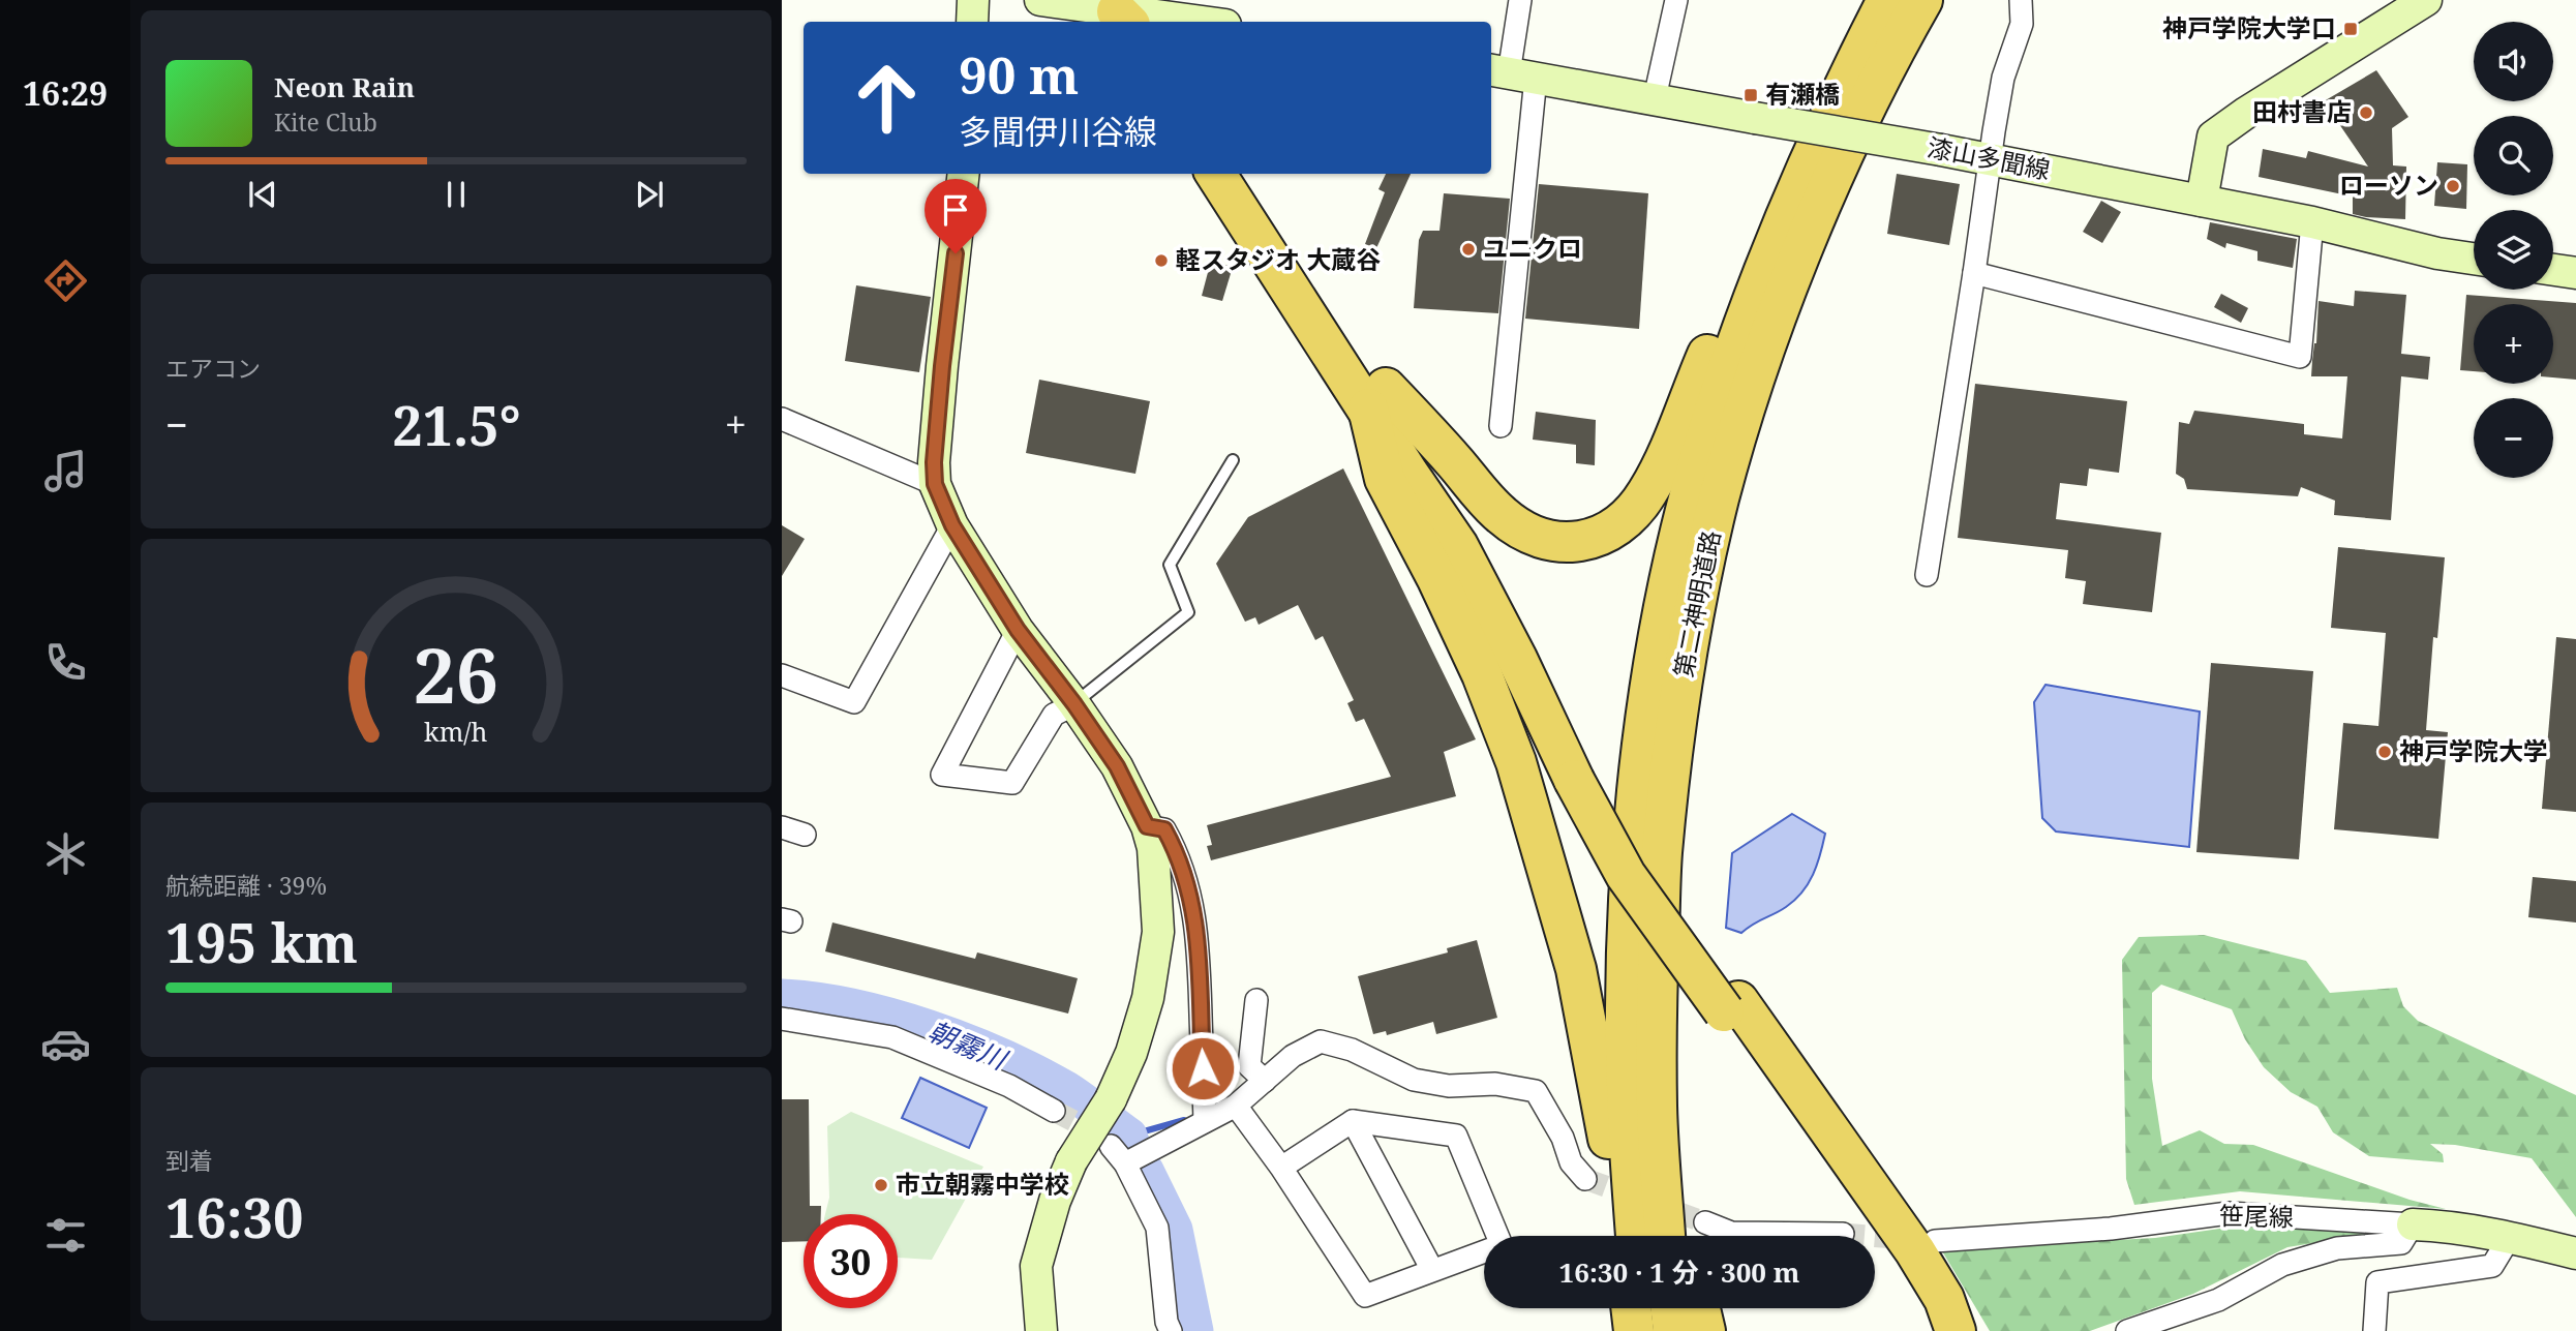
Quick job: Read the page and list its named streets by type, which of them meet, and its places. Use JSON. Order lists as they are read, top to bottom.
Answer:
{
  "streets": {
    "highway": ["第二神明道路"],
    "street": ["漆山多聞線", "笹尾線"]
  },
  "water": ["朝霧川"],
  "places": {
    "transit": ["神戸学院大学口", "有瀬橋"],
    "other": [
      "田村書店",
      "ローソン",
      "ユニクロ",
      "軽スタジオ 大蔵谷",
      "神戸学院大学",
      "市立朝霧中学校"
    ]
  },
  "page": {
    "tabs": "16:29",
    "map_buttons": ["+", "−"],
    "turn": ["90 m", "多聞伊川谷線"],
    "song": ["Neon Rain", "Kite Club"],
    "tile": [
      "エアコン",
      ["航続距離 · 39%", "195 km"],
      ["到着", "16:30"]
    ],
    "heat": ["−", "21.5°", "+"],
    "limit": "30",
    "trip": "16:30 · 1 分 · 300 m",
    "gauge": ["26", "km/h"]
  }
}
